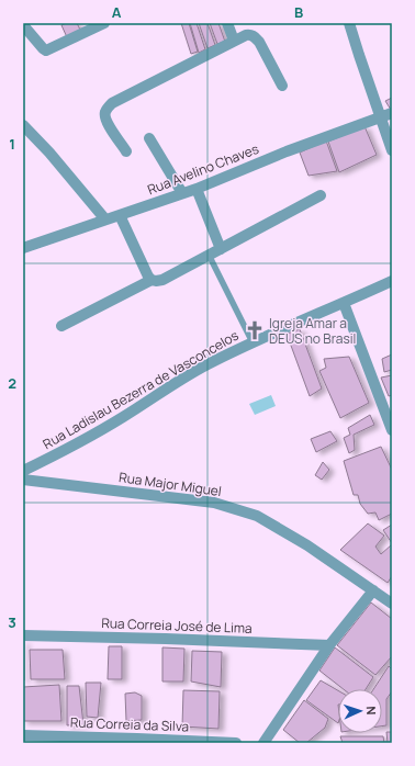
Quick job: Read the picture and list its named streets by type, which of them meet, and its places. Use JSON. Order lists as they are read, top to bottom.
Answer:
{
  "streets": {
    "street": [
      "Rua Avelino Chaves",
      "Rua Ladislau Bezerra de Vasconcelos",
      "Rua Major Miguel",
      "Rua Correia José de Lima",
      "Rua Correia da Silva"
    ]
  },
  "places": {
    "church": ["Igreja Amar a DEUS no Brasil"]
  },
  "north": "right",
  "grid": {
    "columns": ["A", "B"],
    "rows": ["1", "2", "3"]
  }
}
